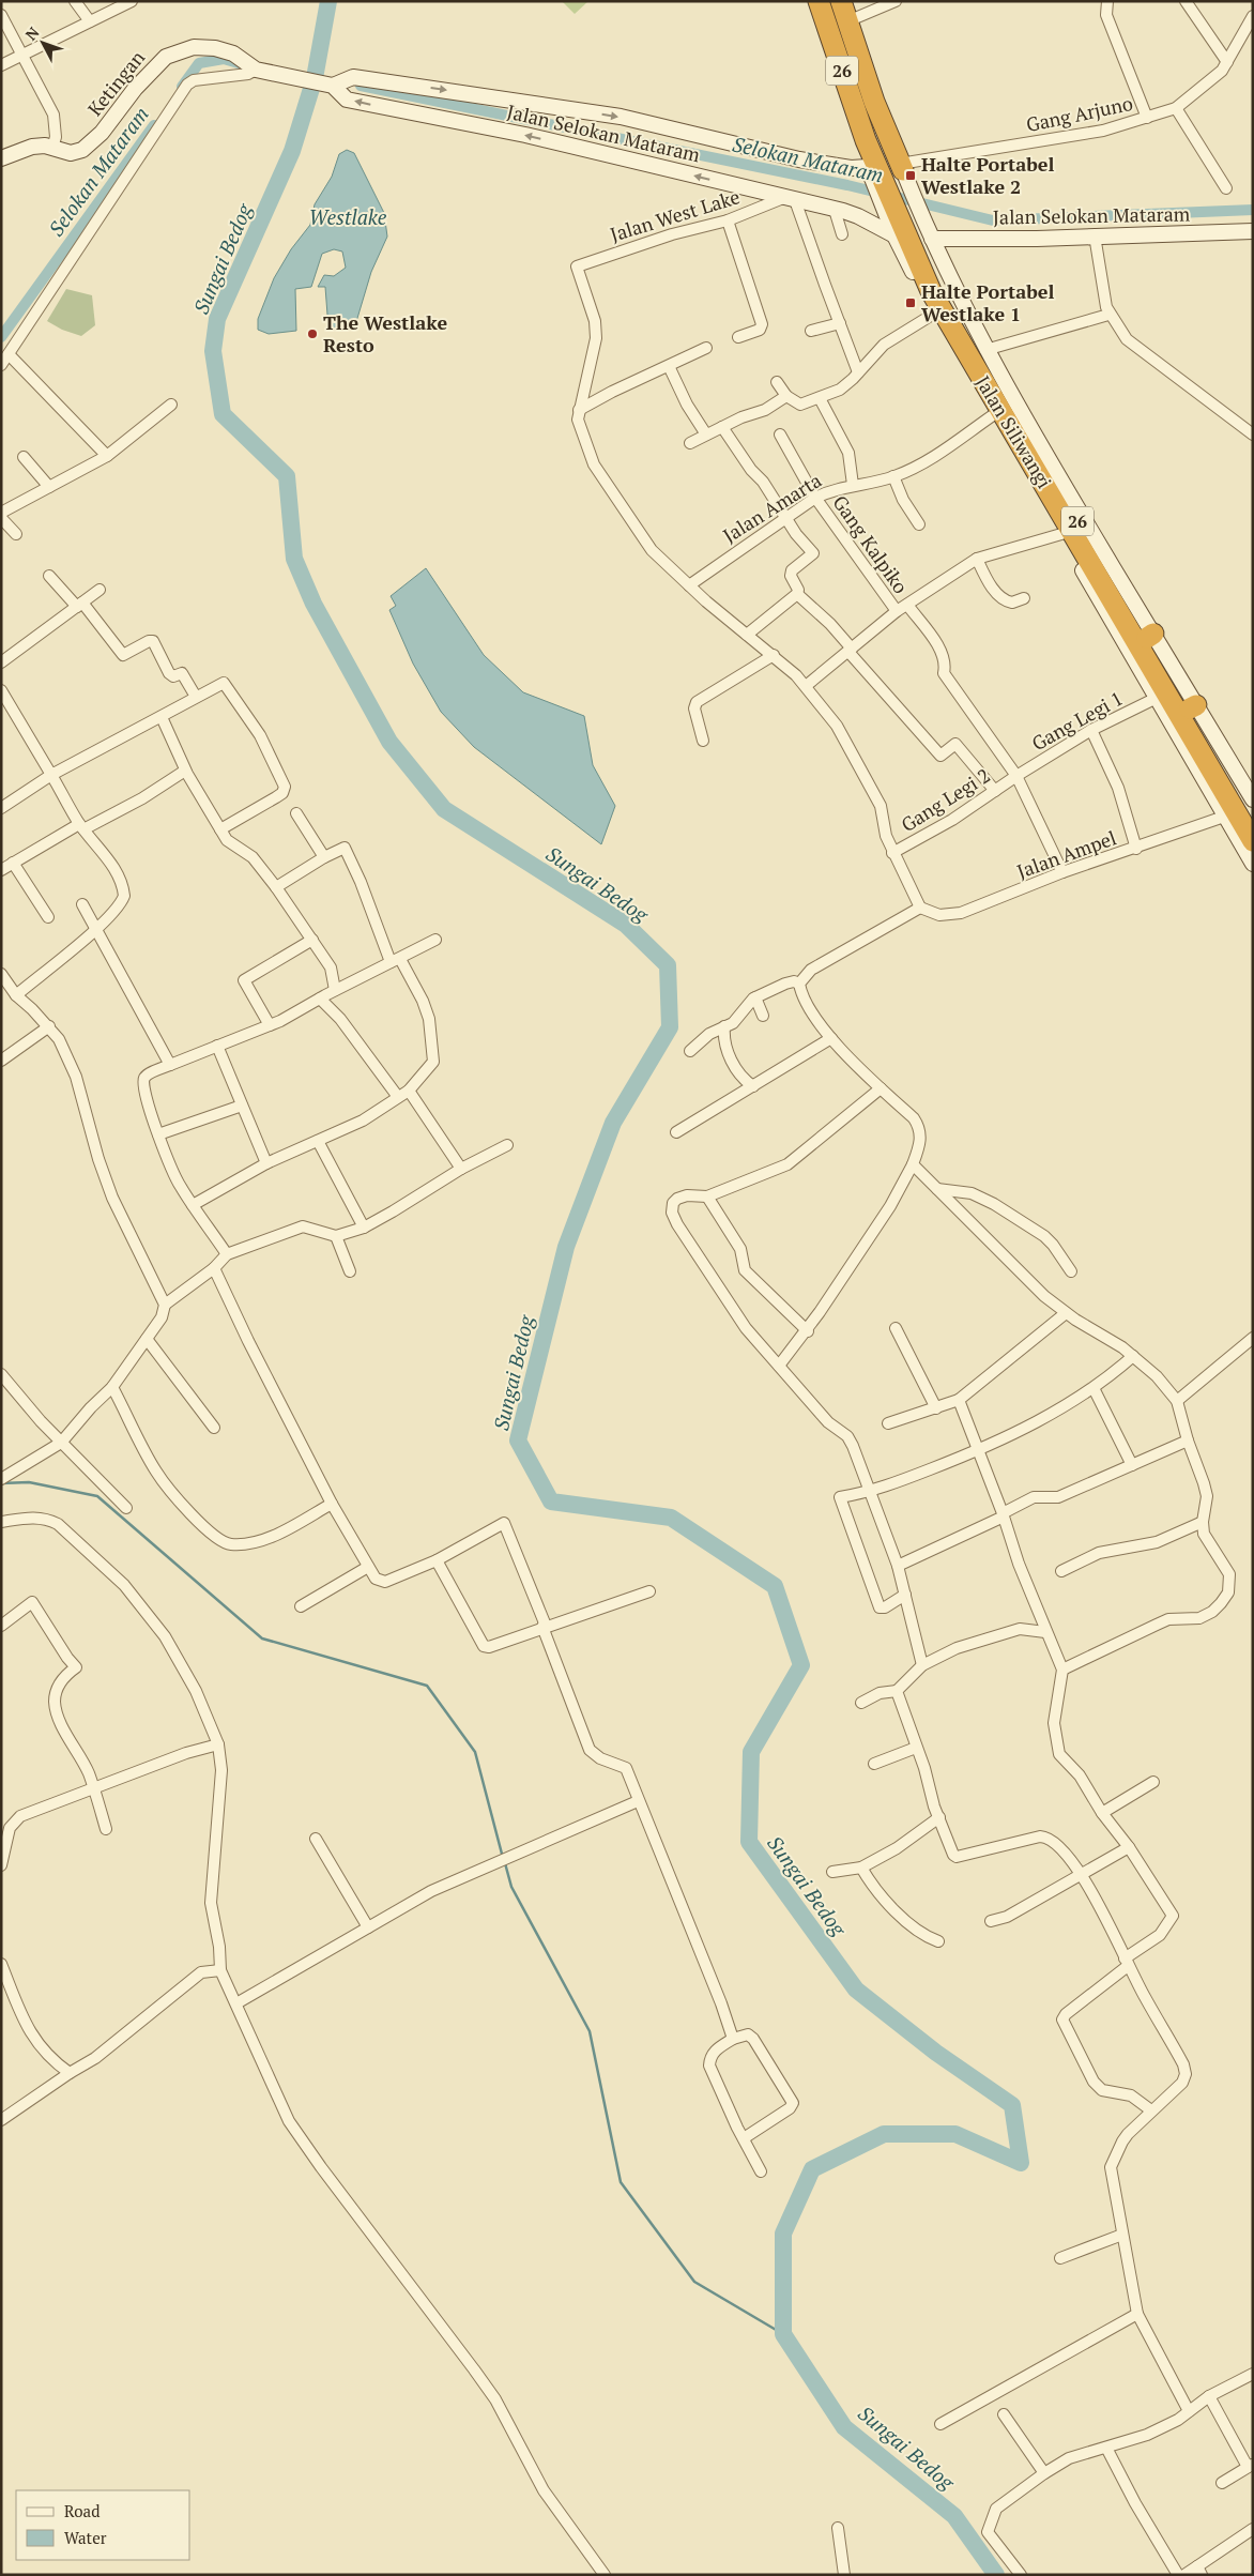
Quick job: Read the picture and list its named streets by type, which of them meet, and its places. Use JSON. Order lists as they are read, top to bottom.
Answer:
{
  "streets": {
    "highway": ["26", "Jalan Siliwangi"],
    "street": [
      "Ketingan",
      "Gang Arjuno",
      "Jalan Selokan Mataram",
      "Jalan West Lake",
      "Jalan Amarta",
      "Gang Kalpiko",
      "Gang Legi 1",
      "Gang Legi 2",
      "Jalan Ampel"
    ]
  },
  "crossings": [
    ["Ketingan", "Jalan Selokan Mataram"],
    ["Jalan Selokan Mataram", "Jalan West Lake"],
    ["Jalan Selokan Mataram", "Jalan Siliwangi"],
    ["Jalan Siliwangi", "Gang Legi 1"],
    ["Jalan Amarta", "Gang Kalpiko"],
    ["Gang Legi 1", "Gang Legi 2"]
  ],
  "water": ["Selokan Mataram", "Westlake", "Sungai Bedog"],
  "places": {
    "transit": ["Halte Portabel Westlake 2", "Halte Portabel Westlake 1"],
    "other": ["The Westlake Resto"]
  },
  "legend": ["Road", "Water"],
  "north": "top left"
}
